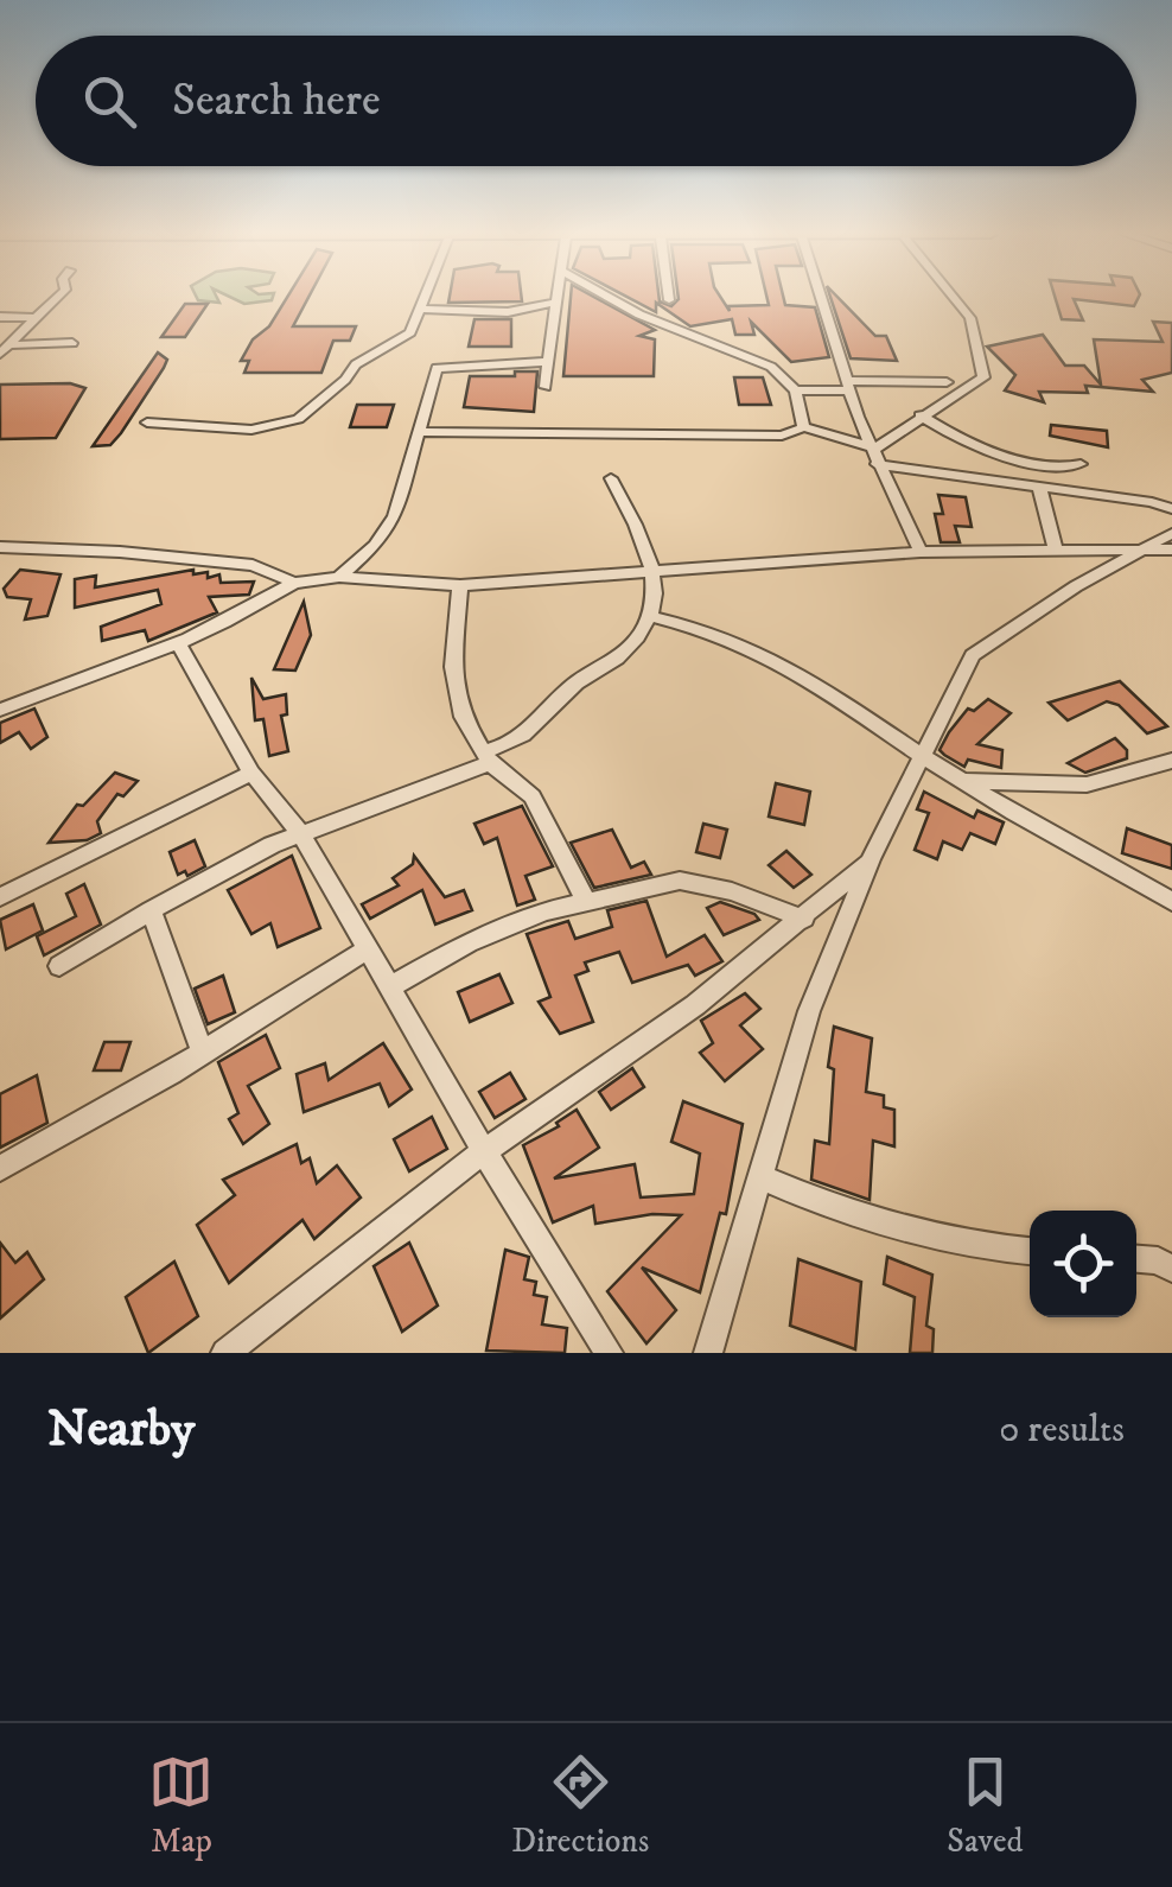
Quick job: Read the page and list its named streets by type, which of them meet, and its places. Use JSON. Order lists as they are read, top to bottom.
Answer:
{
  "page": {
    "search": "Search here",
    "heading": ["Nearby", "0 results"],
    "nav": ["Map", "Directions", "Saved"]
  }
}
